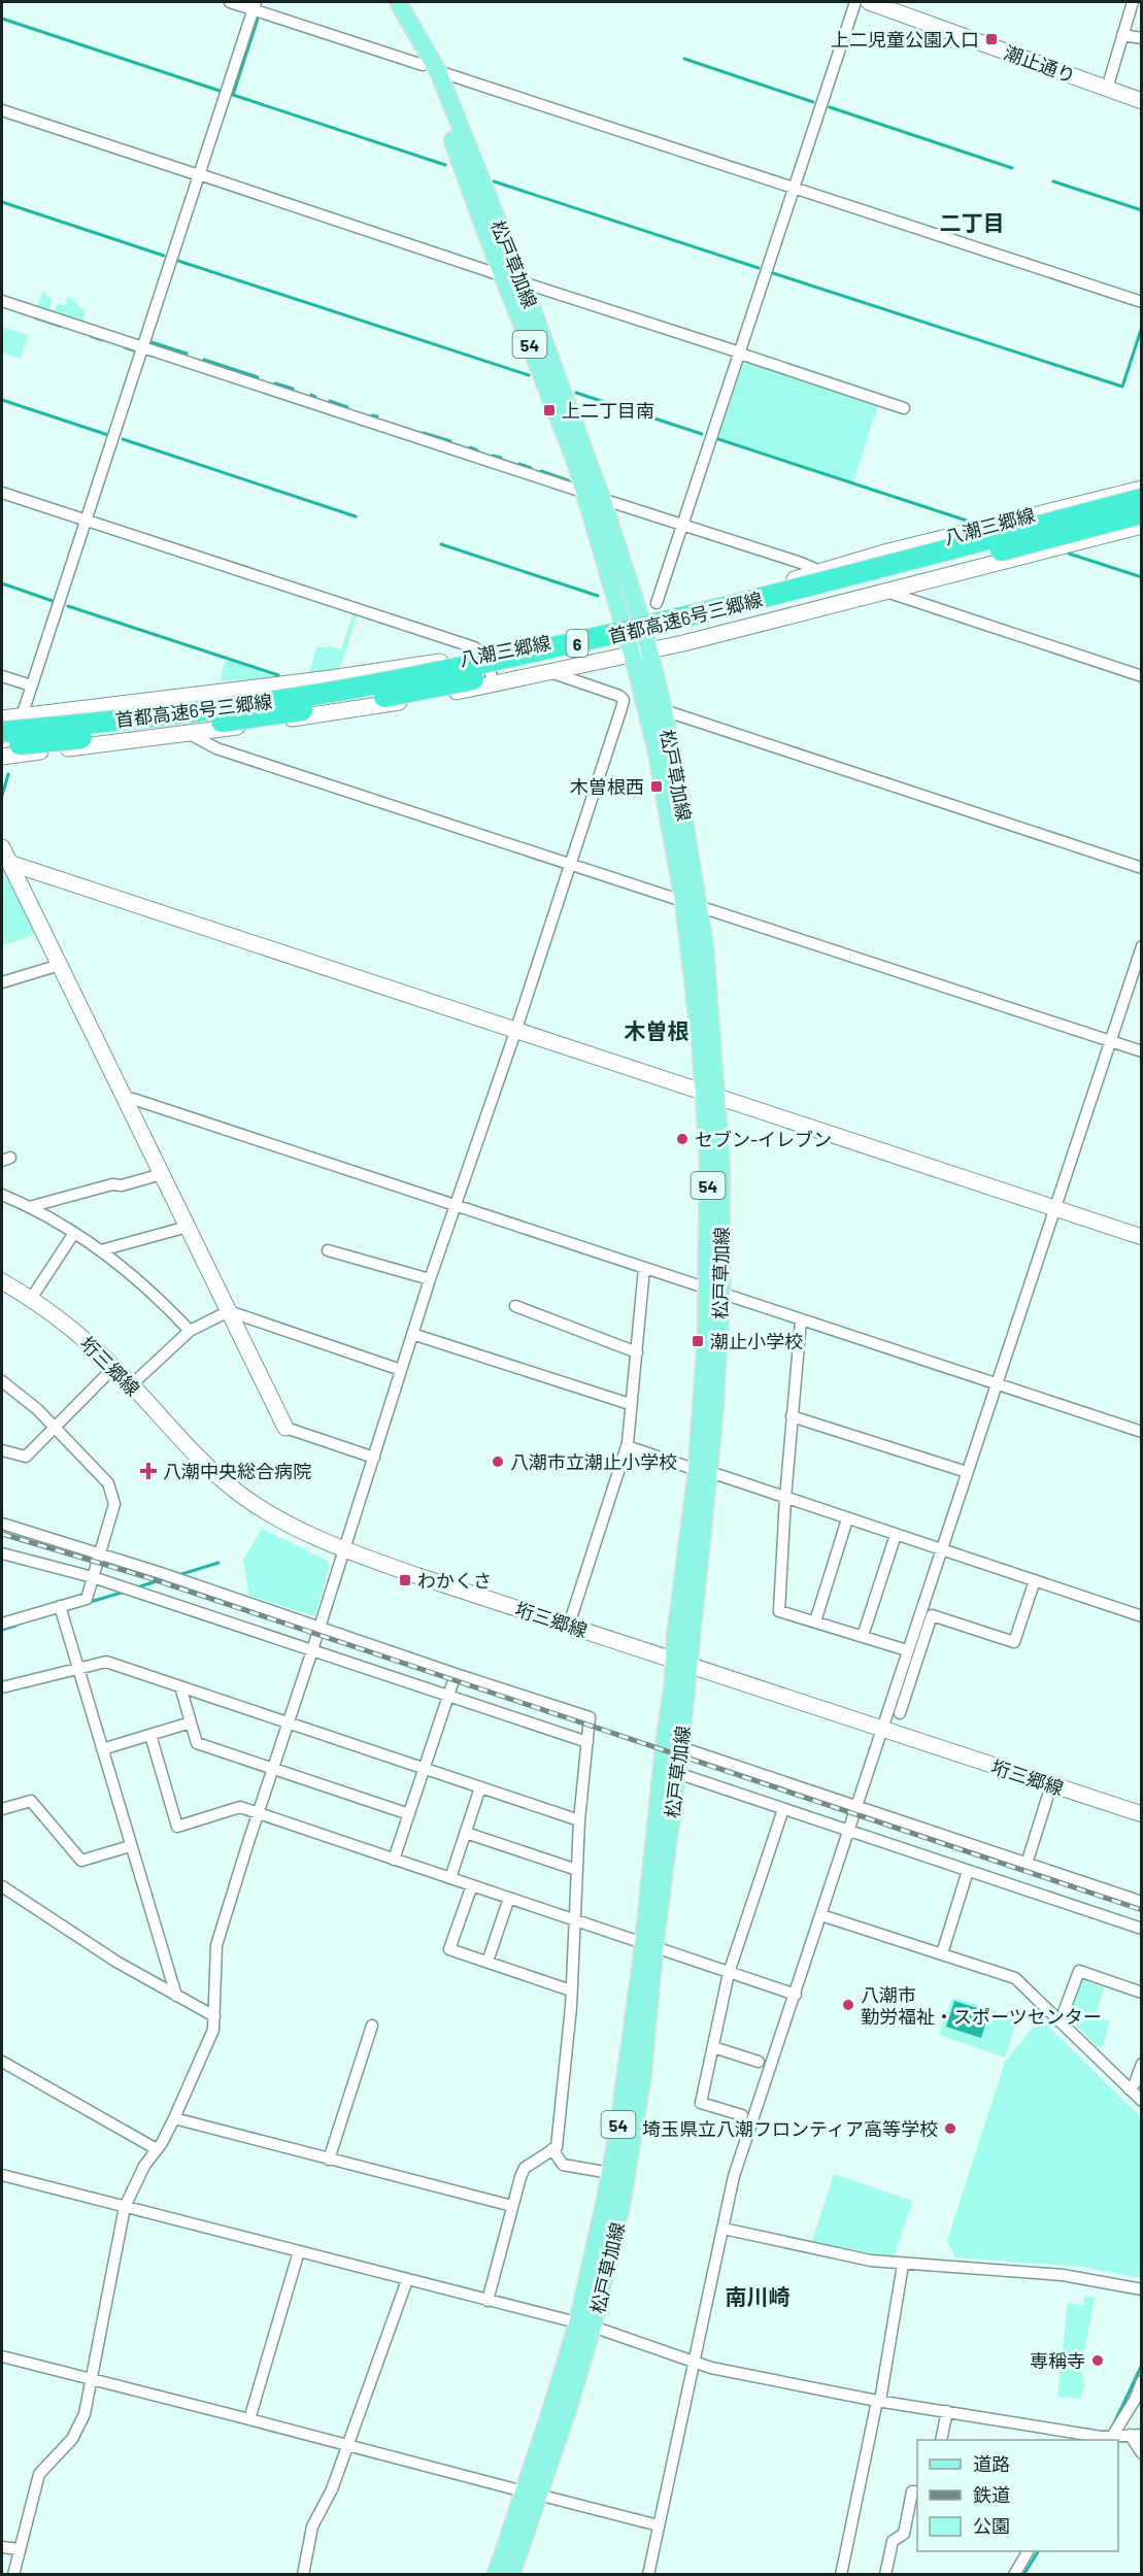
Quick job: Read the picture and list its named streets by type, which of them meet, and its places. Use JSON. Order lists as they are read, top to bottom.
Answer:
{
  "streets": {
    "highway": ["首都高速6号三郷線", "6"],
    "main road": ["松戸草加線", "54"],
    "street": ["潮止通り", "八潮三郷線", "垳三郷線"]
  },
  "crossings": [
    ["松戸草加線", "八潮三郷線"],
    ["松戸草加線", "垳三郷線"]
  ],
  "districts": ["二丁目", "木曽根", "南川崎"],
  "places": {
    "transit": [
      "上二児童公園入口",
      "上二丁目南",
      "木曽根西",
      "潮止小学校",
      "わかくさ"
    ],
    "other": [
      "セブン-イレブン",
      "八潮市立潮止小学校",
      "八潮市 勤労福祉・スポーツセンター",
      "埼玉県立八潮フロンティア高等学校",
      "専稱寺"
    ],
    "health": ["八潮中央総合病院"]
  },
  "legend": ["道路", "鉄道", "公園"]
}
